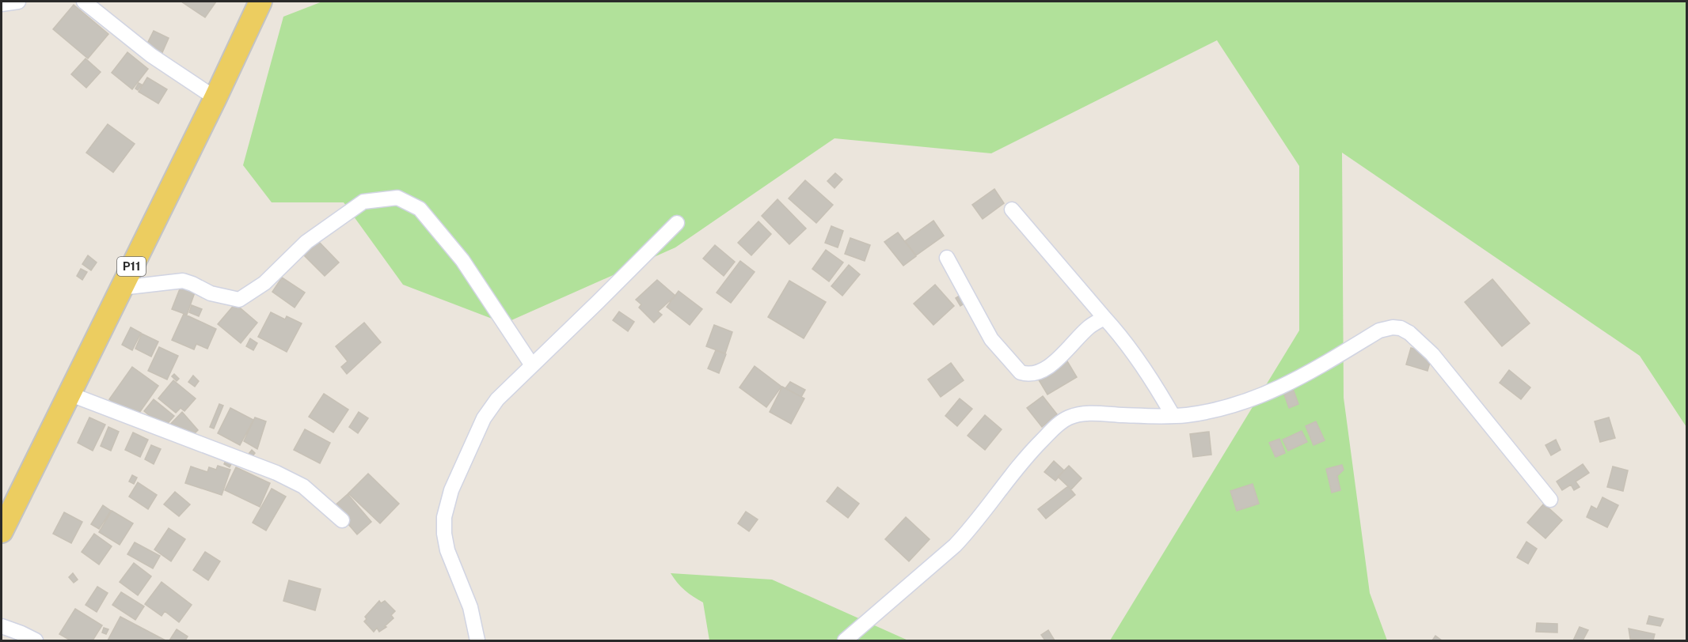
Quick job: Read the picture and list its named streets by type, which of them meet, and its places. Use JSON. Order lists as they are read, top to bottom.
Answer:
{
  "streets": {
    "main road": ["P11"]
  }
}
